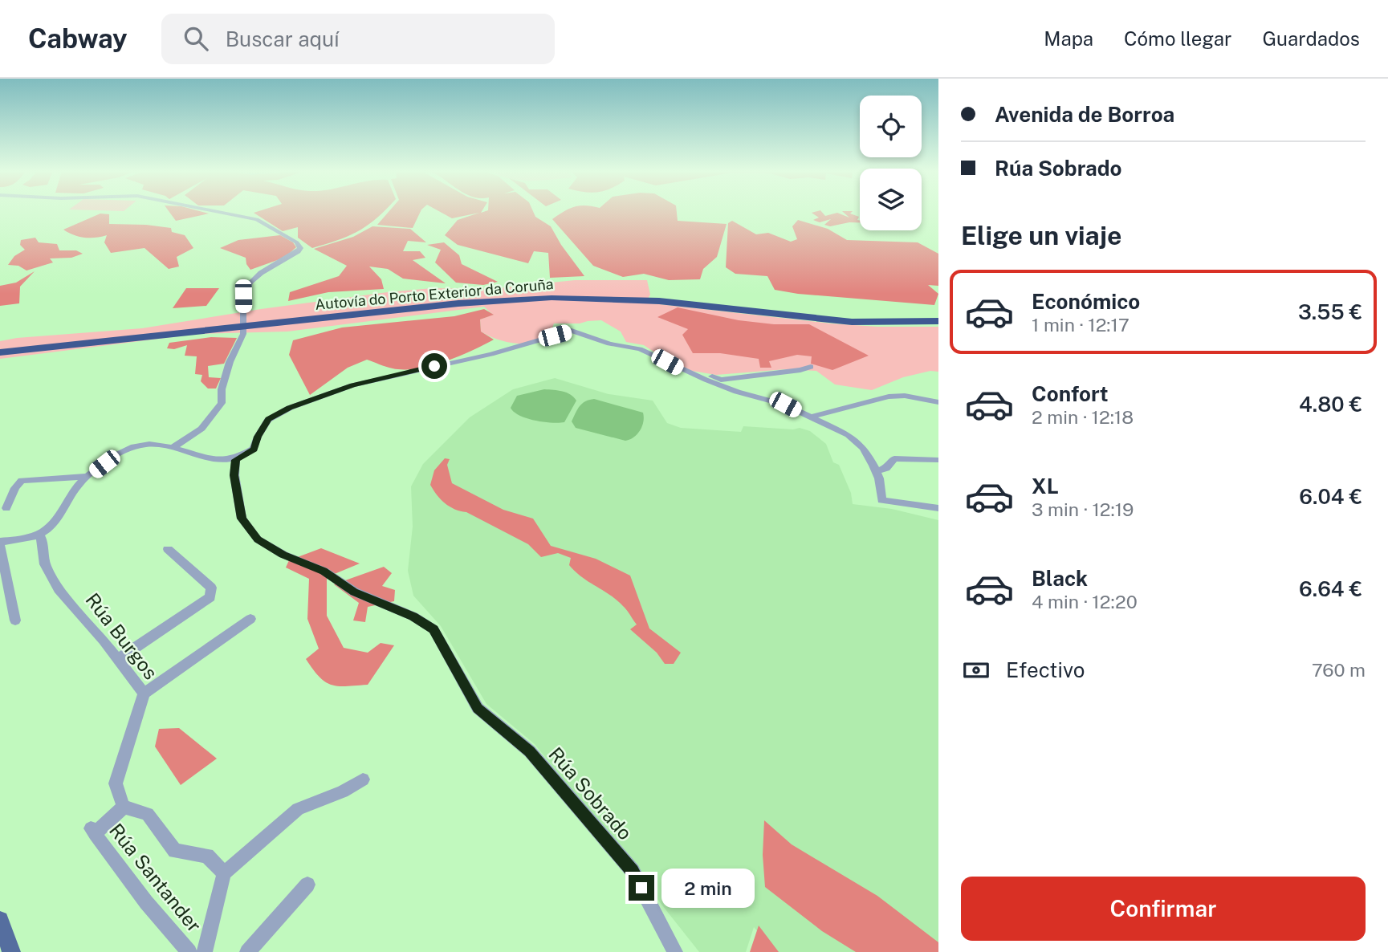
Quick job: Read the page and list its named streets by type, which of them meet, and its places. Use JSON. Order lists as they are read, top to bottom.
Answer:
{
  "streets": {
    "highway": ["Autovía do Porto Exterior da Coruña"],
    "street": ["Rúa Burgos", "Rúa Sobrado", "Rúa Santander"]
  },
  "crossings": [
    ["Rúa Burgos", "Rúa Santander"]
  ],
  "page": {
    "header": "Cabway",
    "search": "Buscar aquí",
    "nav": ["Mapa", "Cómo llegar", "Guardados"],
    "banner": ["Avenida de Borroa", "Rúa Sobrado"],
    "heading": "Elige un viaje",
    "list": [
      {
        "name": "Económico",
        "note": "1 min · 12:17",
        "value": "3.55 €"
      },
      {
        "name": "Confort",
        "note": "2 min · 12:18",
        "value": "4.80 €"
      },
      {
        "name": "XL",
        "note": "3 min · 12:19",
        "value": "6.04 €"
      },
      {
        "name": "Black",
        "note": "4 min · 12:20",
        "value": "6.64 €"
      }
    ],
    "pay": ["Efectivo", "760 m"],
    "buttons": "Confirmar",
    "bubble": "2 min"
  }
}
